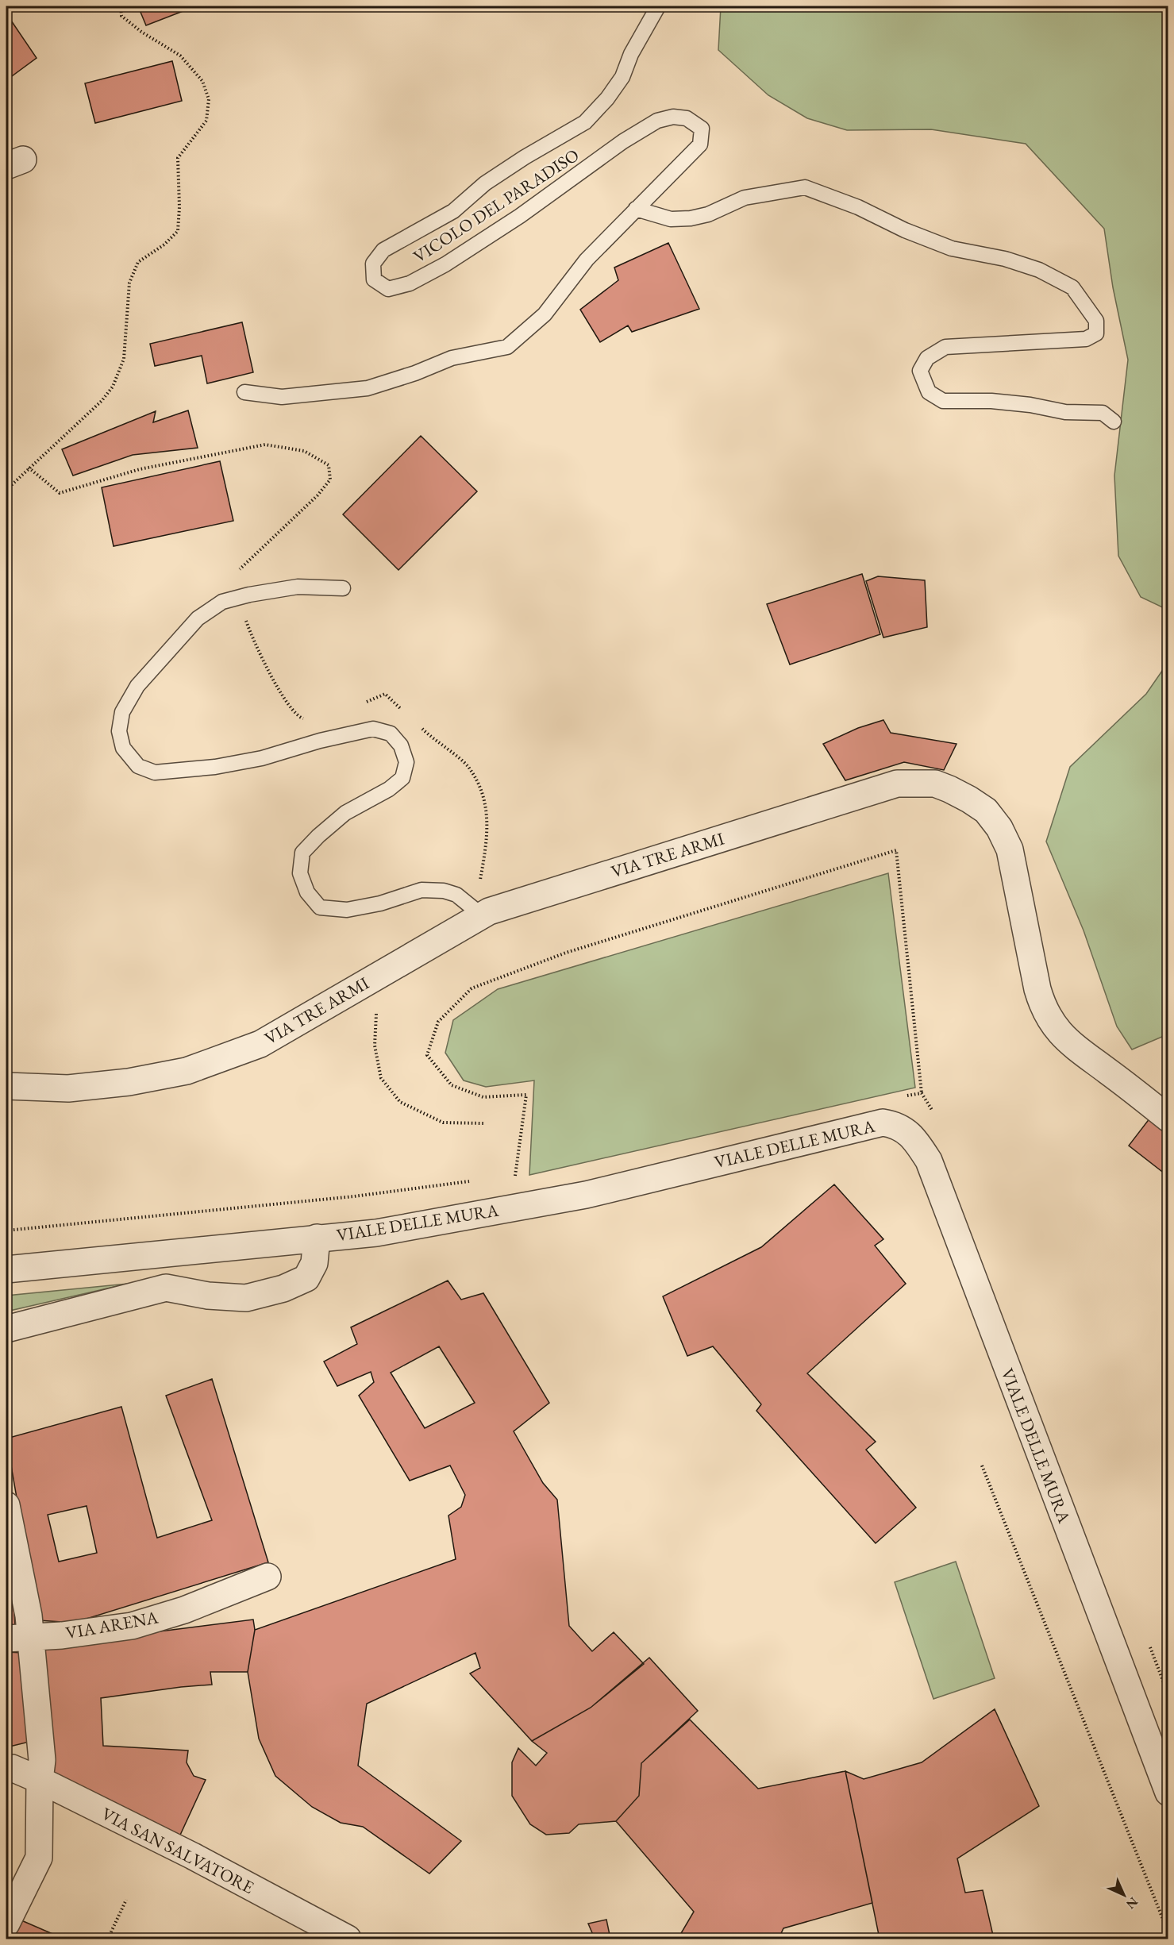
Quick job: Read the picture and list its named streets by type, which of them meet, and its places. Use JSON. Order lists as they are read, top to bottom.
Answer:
{
  "streets": {
    "street": [
      "VIA TRE ARMI",
      "VIALE DELLE MURA",
      "VIA ARENA",
      "VIA SAN SALVATORE"
    ],
    "lane": ["VICOLO DEL PARADISO"]
  },
  "north": "bottom right"
}
